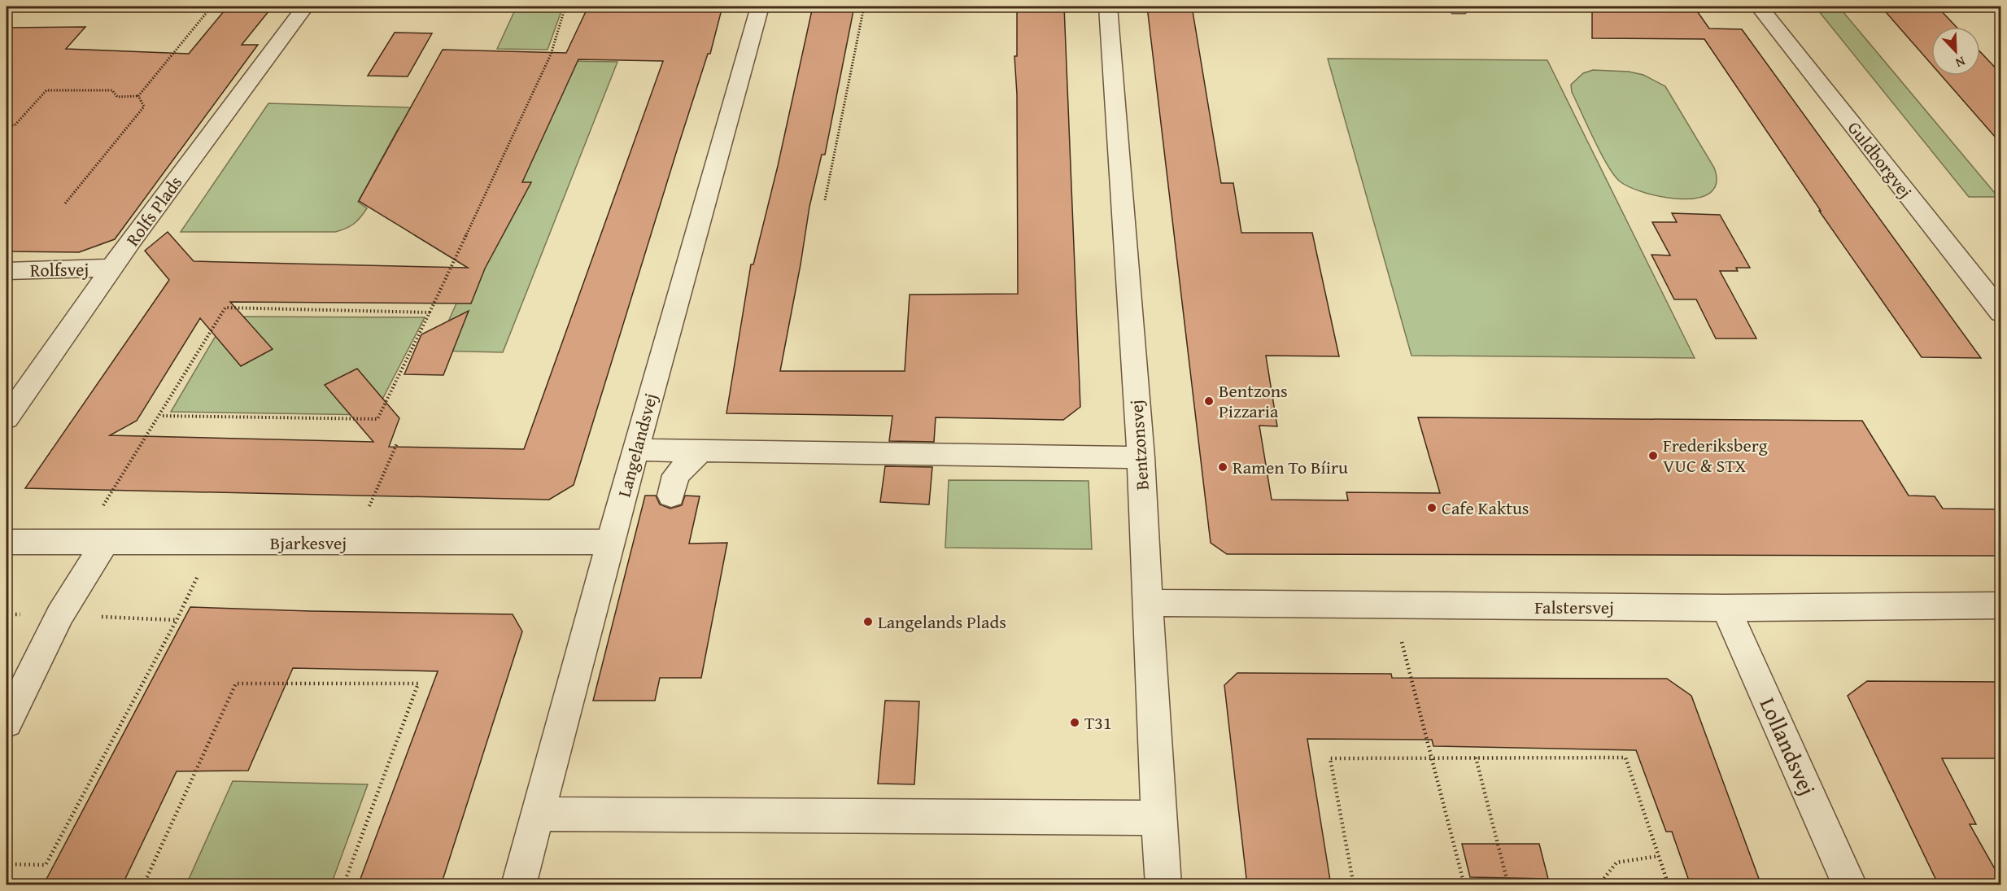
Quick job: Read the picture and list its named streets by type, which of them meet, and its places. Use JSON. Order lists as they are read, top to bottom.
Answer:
{
  "streets": {
    "street": [
      "Guldborgvej",
      "Rolfs Plads",
      "Rolfsvej",
      "Langelandsvej",
      "Bentzonsvej",
      "Bjarkesvej",
      "Falstersvej",
      "Lollandsvej"
    ]
  },
  "crossings": [
    ["Rolfs Plads", "Rolfsvej"],
    ["Langelandsvej", "Bjarkesvej"],
    ["Bentzonsvej", "Falstersvej"],
    ["Falstersvej", "Lollandsvej"]
  ],
  "places": [
    "Bentzons Pizzaria",
    "Frederiksberg VUC & STX",
    "Ramen To Bíiru",
    "Cafe Kaktus",
    "Langelands Plads",
    "T31"
  ],
  "north": "bottom right"
}
